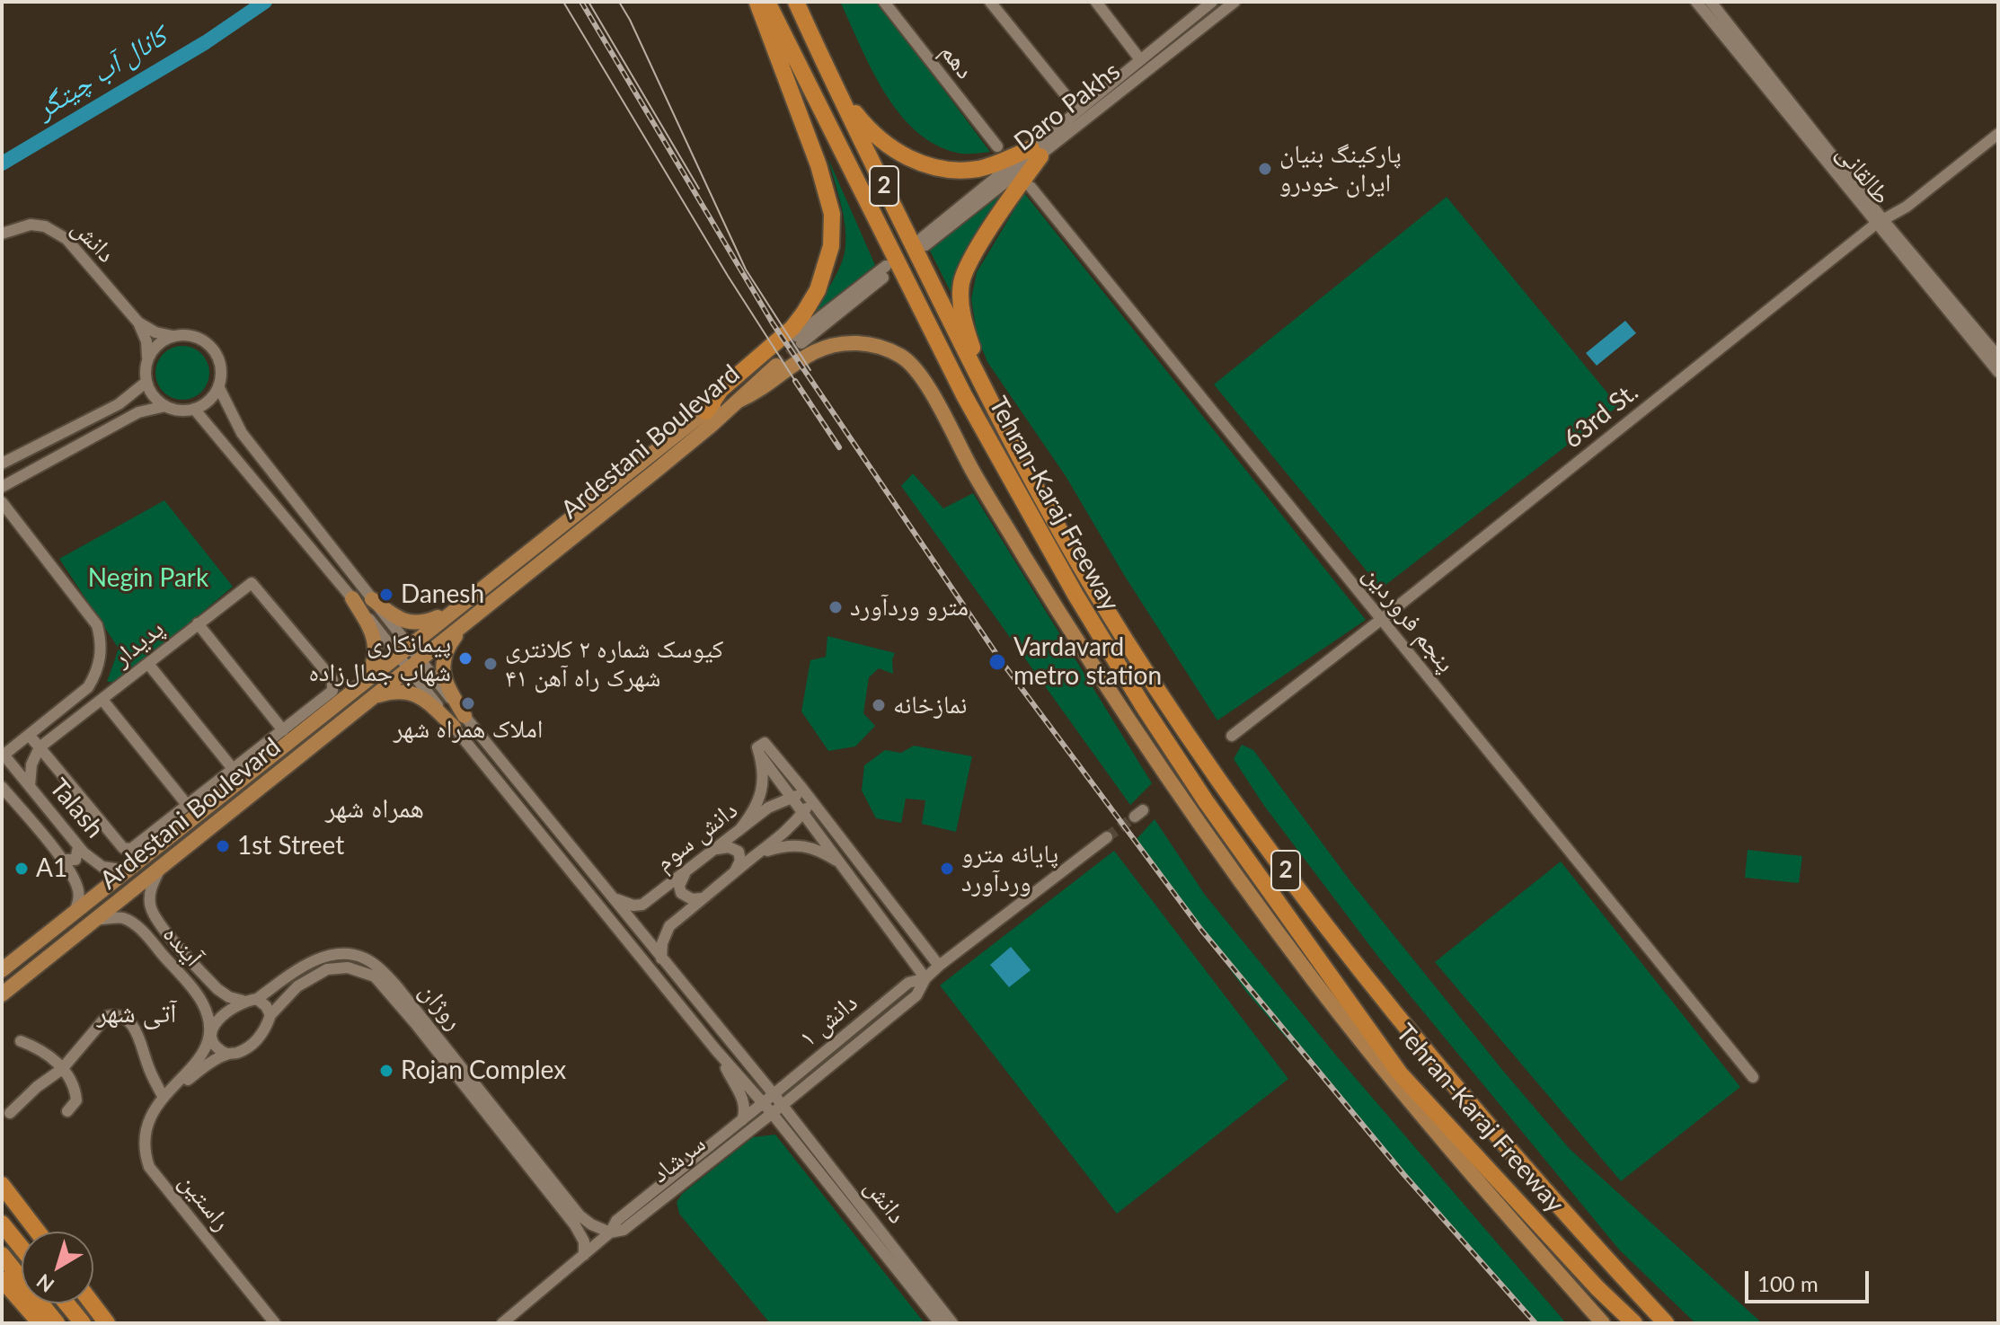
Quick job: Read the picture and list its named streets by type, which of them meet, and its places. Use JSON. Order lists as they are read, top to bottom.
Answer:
{
  "streets": {
    "highway": ["2", "Tehran-Karaj Freeway"],
    "main road": ["Ardestani Boulevard"],
    "street": [
      "دهم",
      "Daro Pakhs",
      "طالقانی",
      "دانش",
      "63rd St.",
      "پنجم فروردین",
      "پدیدار",
      "Talash",
      "دانش سوم",
      "آینده",
      "روژان",
      "دانش ۱",
      "سرشاد",
      "راستین"
    ]
  },
  "crossings": [
    ["طالقانی", "63rd St."],
    ["دانش", "دانش ۱"],
    ["دانش", "سرشاد"],
    ["63rd St.", "پنجم فروردین"],
    ["Ardestani Boulevard", "Talash"],
    ["Ardestani Boulevard", "آینده"],
    ["آینده", "روژان"],
    ["دانش ۱", "سرشاد"]
  ],
  "districts": ["همراه شهر", "آتی شهر"],
  "water": ["کانال آب چیتگر"],
  "parks": ["Negin Park"],
  "places": [
    "پارکینگ بنیان ایران خودرو",
    "Danesh",
    "مترو وردآورد",
    "پیمانکاری شهاب جمال‌زاده",
    "Vardavard metro station",
    "کیوسک شماره ۲ کلانتری ۴۱ شهرک راه آهن",
    "املاک همراه شهر",
    "نمازخانه",
    "1st Street",
    "A1",
    "پایانه مترو وردآورد",
    "Rojan Complex"
  ],
  "scale_bar": "100 m",
  "north": "bottom left"
}
